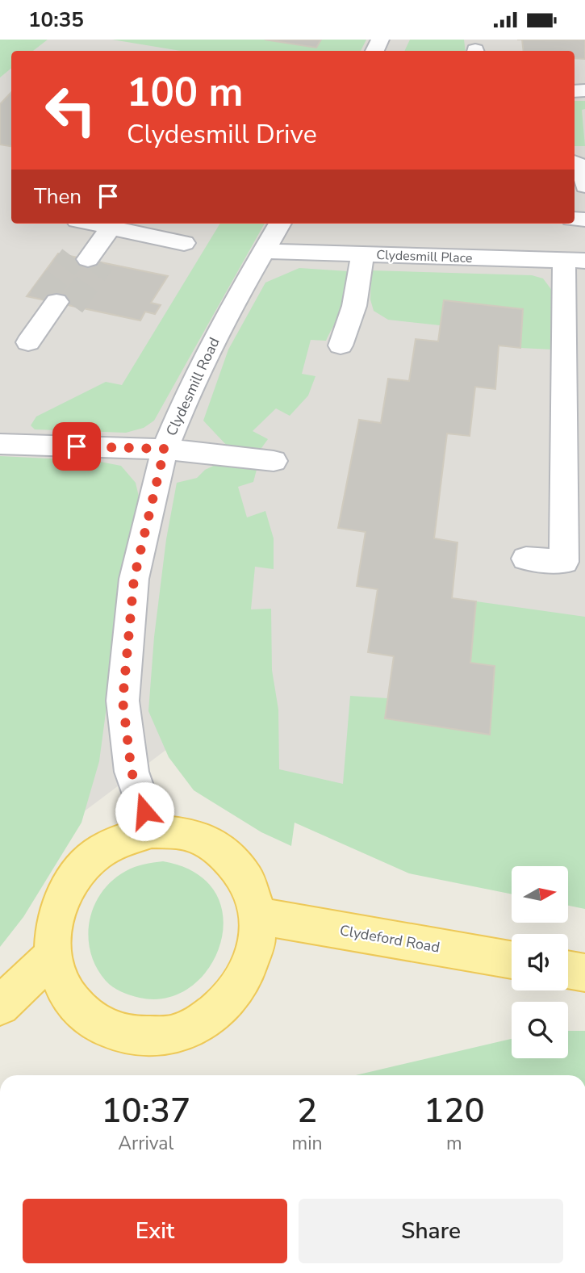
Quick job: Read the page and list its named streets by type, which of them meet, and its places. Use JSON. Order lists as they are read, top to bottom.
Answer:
{
  "streets": {
    "main road": ["Clydeford Road"],
    "street": ["Clydesmill Place", "Clydesmill Road"]
  },
  "crossings": [
    ["Clydesmill Place", "Clydesmill Road"]
  ],
  "north": "right",
  "page": {
    "status": "10:35",
    "turn": ["100 m", "Clydesmill Drive"],
    "then": "Then",
    "eta": [
      "10:37",
      "Arrival",
      "2",
      "min",
      "120",
      "m"
    ],
    "buttons": ["Exit", "Share"]
  }
}
